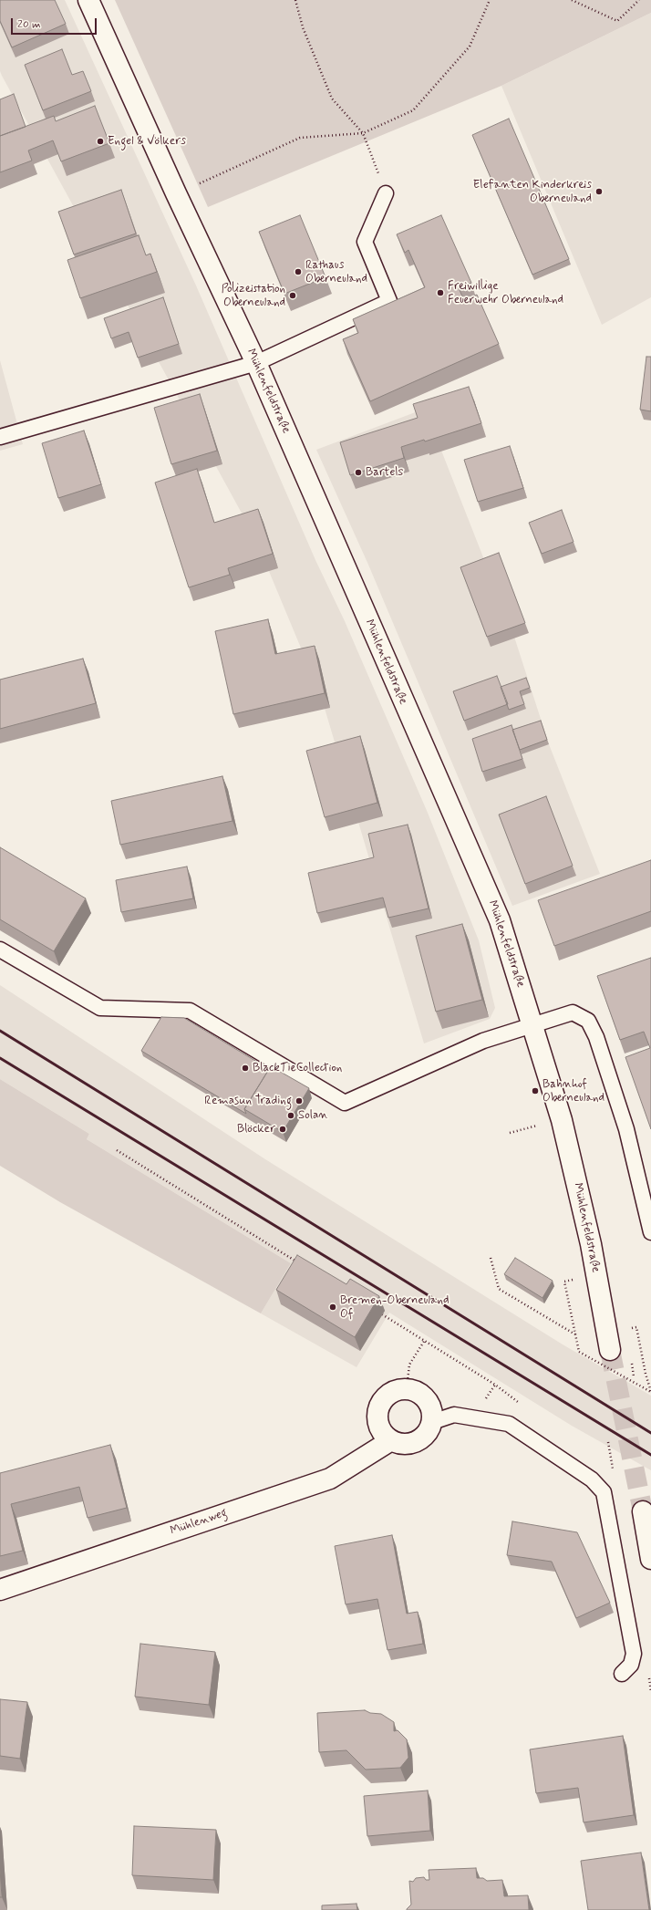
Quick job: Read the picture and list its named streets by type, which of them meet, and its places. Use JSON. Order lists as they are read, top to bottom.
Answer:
{
  "streets": {
    "street": ["Mühlenfeldstraße", "Mühlenweg"]
  },
  "places": [
    "Engel & Völkers",
    "Elefanten Kinderkreis Oberneuland",
    "Rathaus Oberneuland",
    "Freiwillige Feuerwehr Oberneuland",
    "Polizeistation Oberneuland",
    "Bartels",
    "BlackTieCollection",
    "Bahnhof Oberneuland",
    "Remasun Trading",
    "Solan",
    "Blöcker",
    "Bremen-Oberneuland Of"
  ],
  "scale_bar": "20 m"
}
